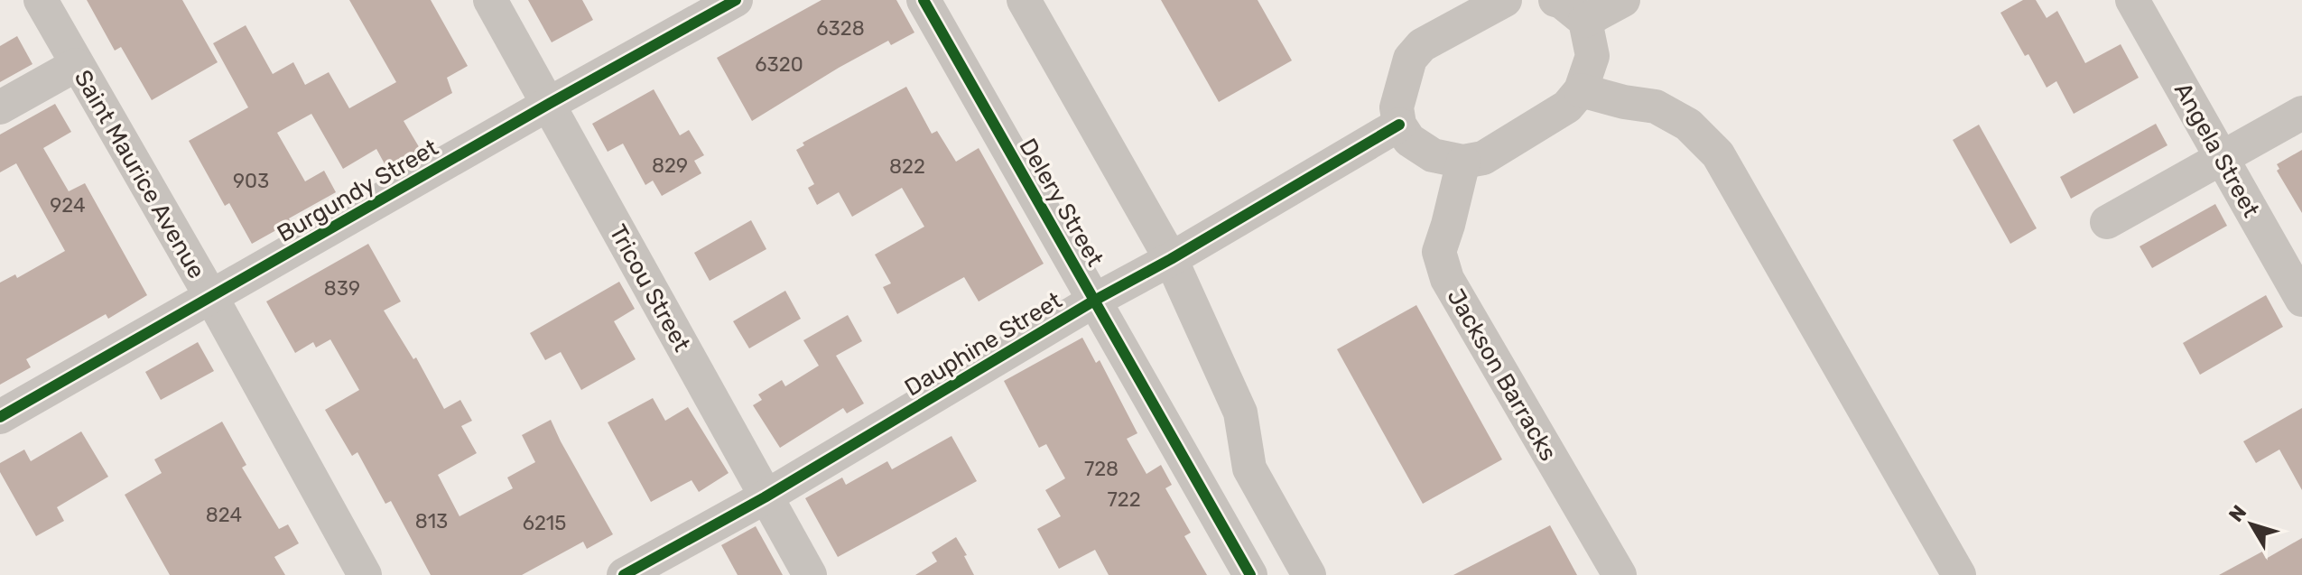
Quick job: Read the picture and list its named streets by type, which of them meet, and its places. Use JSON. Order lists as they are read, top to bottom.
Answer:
{
  "streets": {
    "street": [
      "Angela Street",
      "Saint Maurice Avenue",
      "Burgundy Street",
      "Delery Street",
      "Tricou Street",
      "Dauphine Street",
      "Jackson Barracks"
    ]
  },
  "crossings": [
    ["Saint Maurice Avenue", "Burgundy Street"],
    ["Burgundy Street", "Tricou Street"],
    ["Delery Street", "Dauphine Street"],
    ["Tricou Street", "Dauphine Street"]
  ],
  "house_numbers": [
    "6328",
    "6320",
    "829",
    "822",
    "903",
    "924",
    "839",
    "728",
    "722",
    "824",
    "813",
    "6215"
  ],
  "north": "top left"
}
